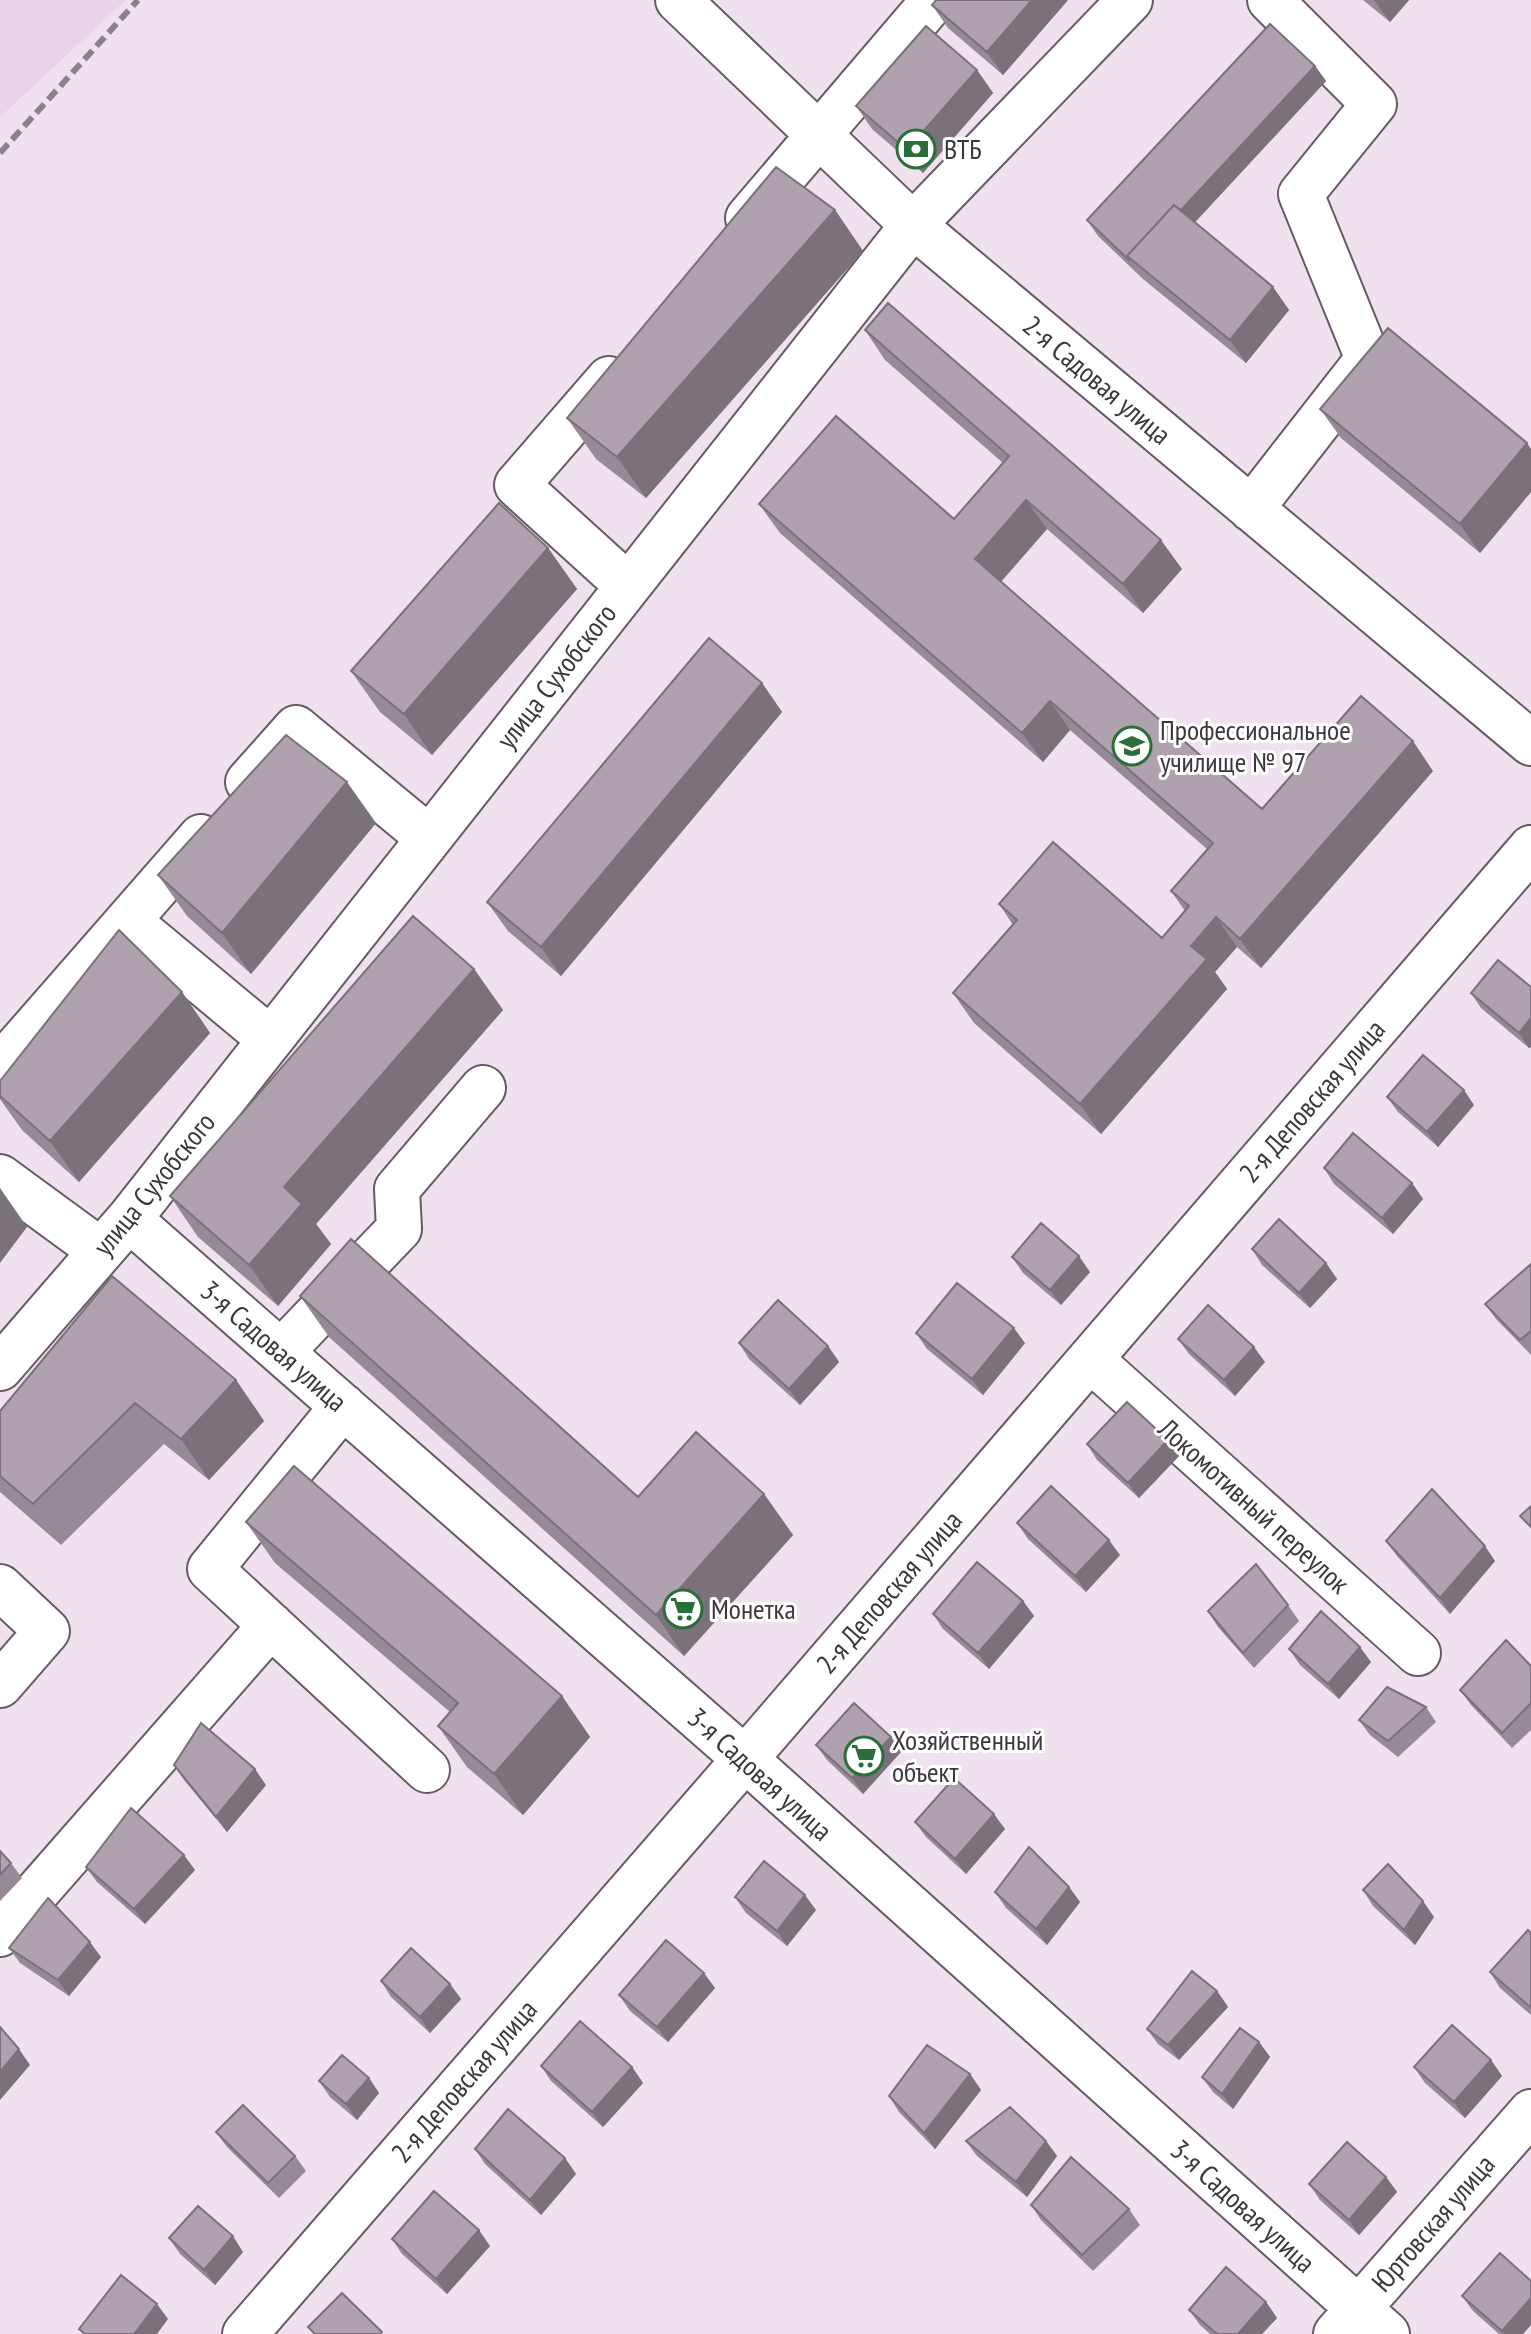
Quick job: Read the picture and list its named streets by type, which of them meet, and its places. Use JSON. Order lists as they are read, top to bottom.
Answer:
{
  "streets": {
    "street": [
      "2-я Садовая улица",
      "улица Сухобского",
      "2-я Деповская улица",
      "3-я Садовая улица",
      "Локомотивный переулок",
      "Юртовская улица"
    ]
  },
  "crossings": [
    ["2-я Садовая улица", "улица Сухобского"],
    ["улица Сухобского", "3-я Садовая улица"],
    ["2-я Деповская улица", "3-я Садовая улица"],
    ["2-я Деповская улица", "Локомотивный переулок"],
    ["3-я Садовая улица", "Юртовская улица"]
  ],
  "places": {
    "bank": ["ВТБ"],
    "school or university": ["Профессиональное училище № 97"],
    "supermarket": ["Монетка", "Хозяйственный объект"]
  }
}
